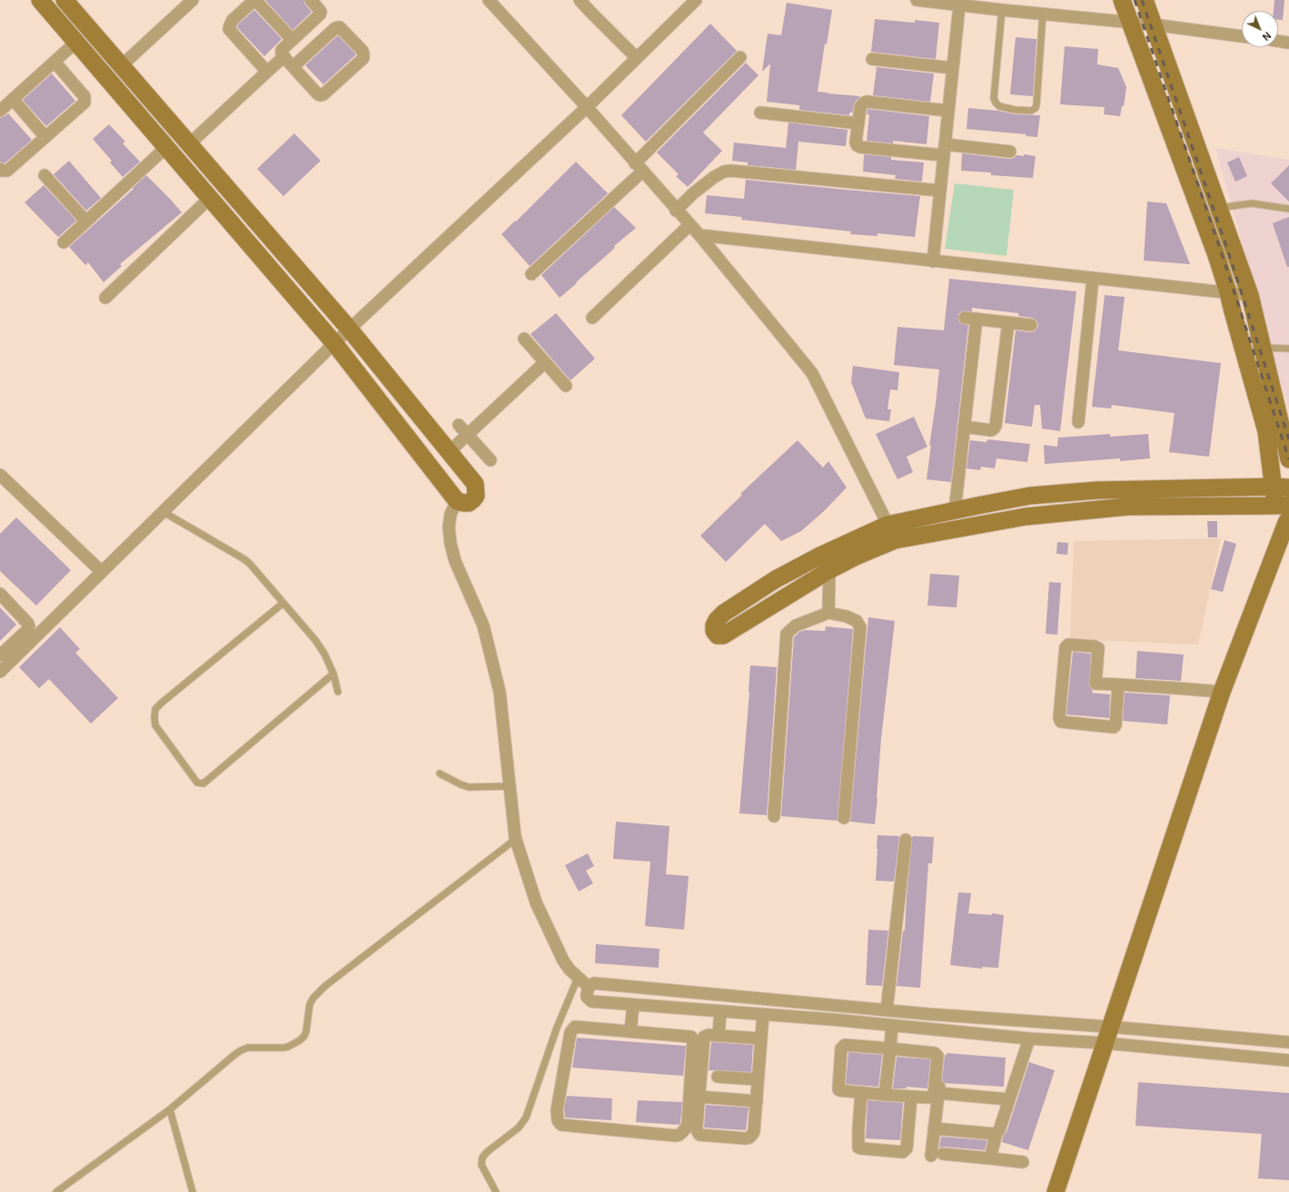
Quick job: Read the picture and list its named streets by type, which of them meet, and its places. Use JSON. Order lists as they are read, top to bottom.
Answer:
{
  "north": "bottom right"
}
